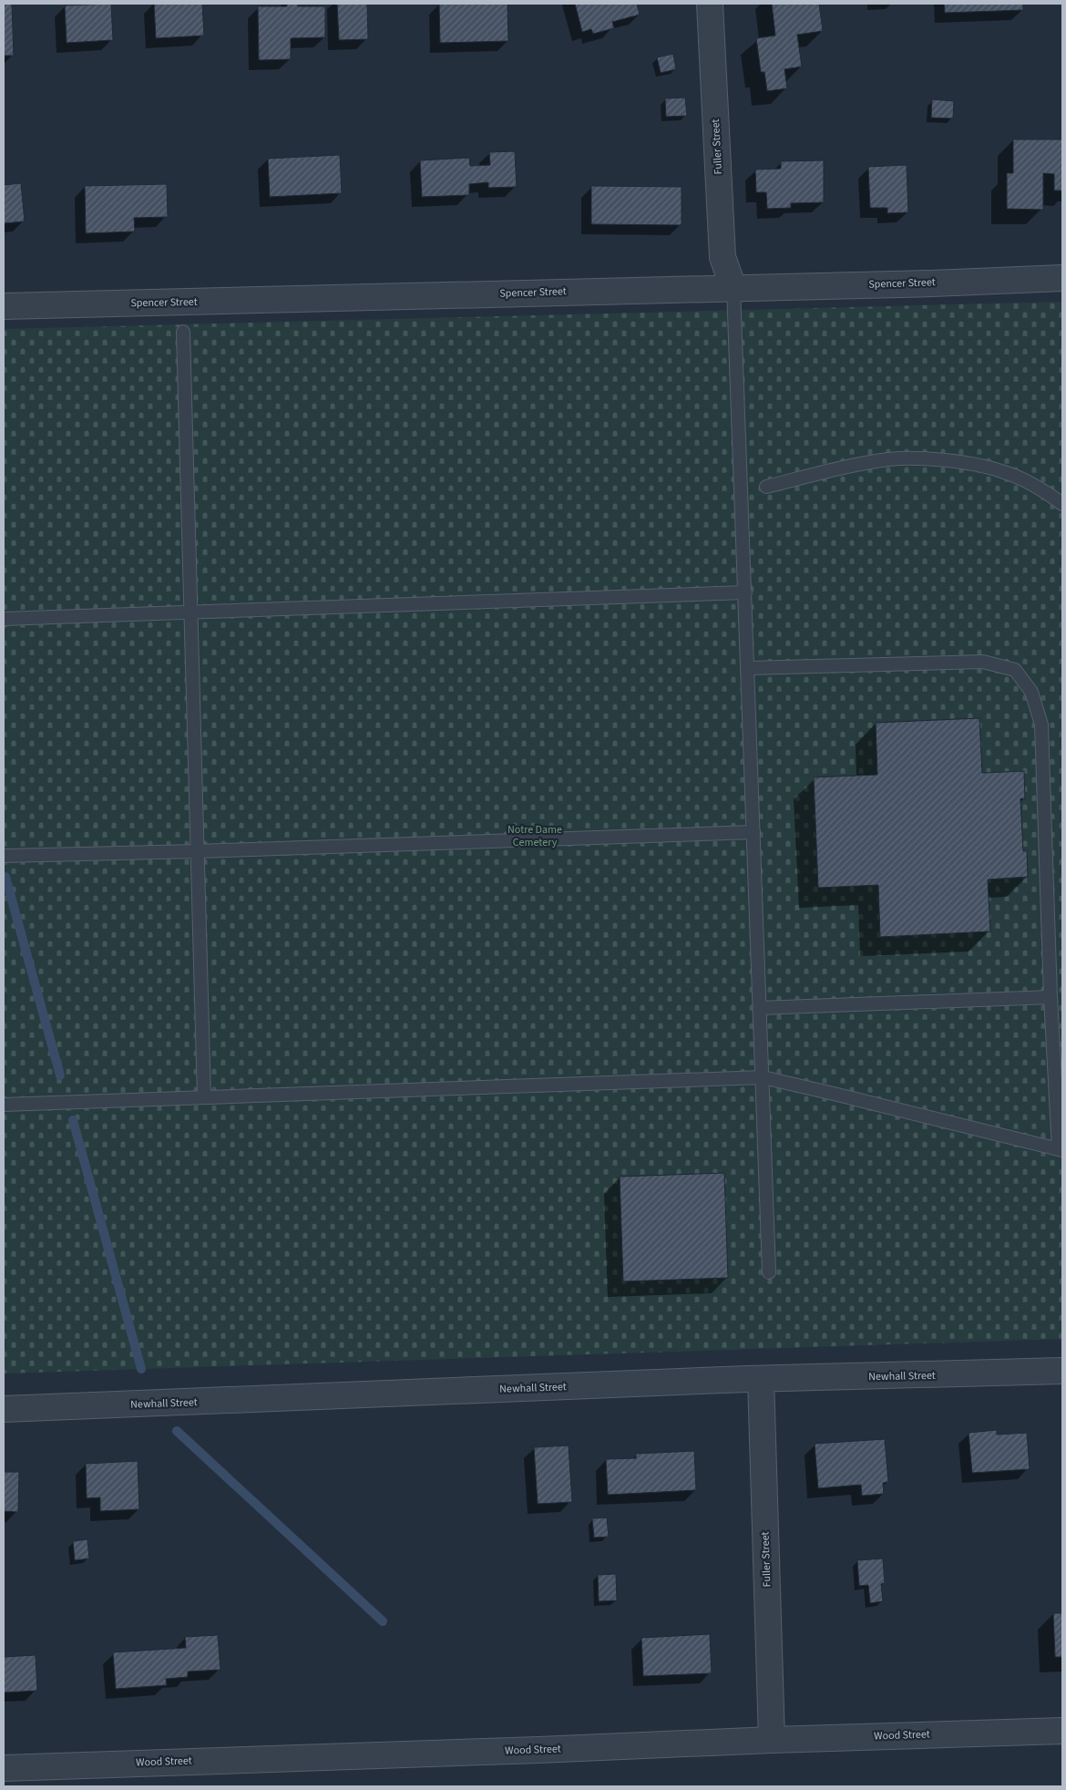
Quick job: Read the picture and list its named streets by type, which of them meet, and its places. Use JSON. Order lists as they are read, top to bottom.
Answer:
{
  "streets": {
    "street": [
      "Fuller Street",
      "Spencer Street",
      "Newhall Street",
      "Wood Street"
    ]
  },
  "crossings": [
    ["Fuller Street", "Spencer Street"],
    ["Fuller Street", "Newhall Street"],
    ["Fuller Street", "Wood Street"]
  ],
  "parks": ["Notre Dame Cemetery"]
}
